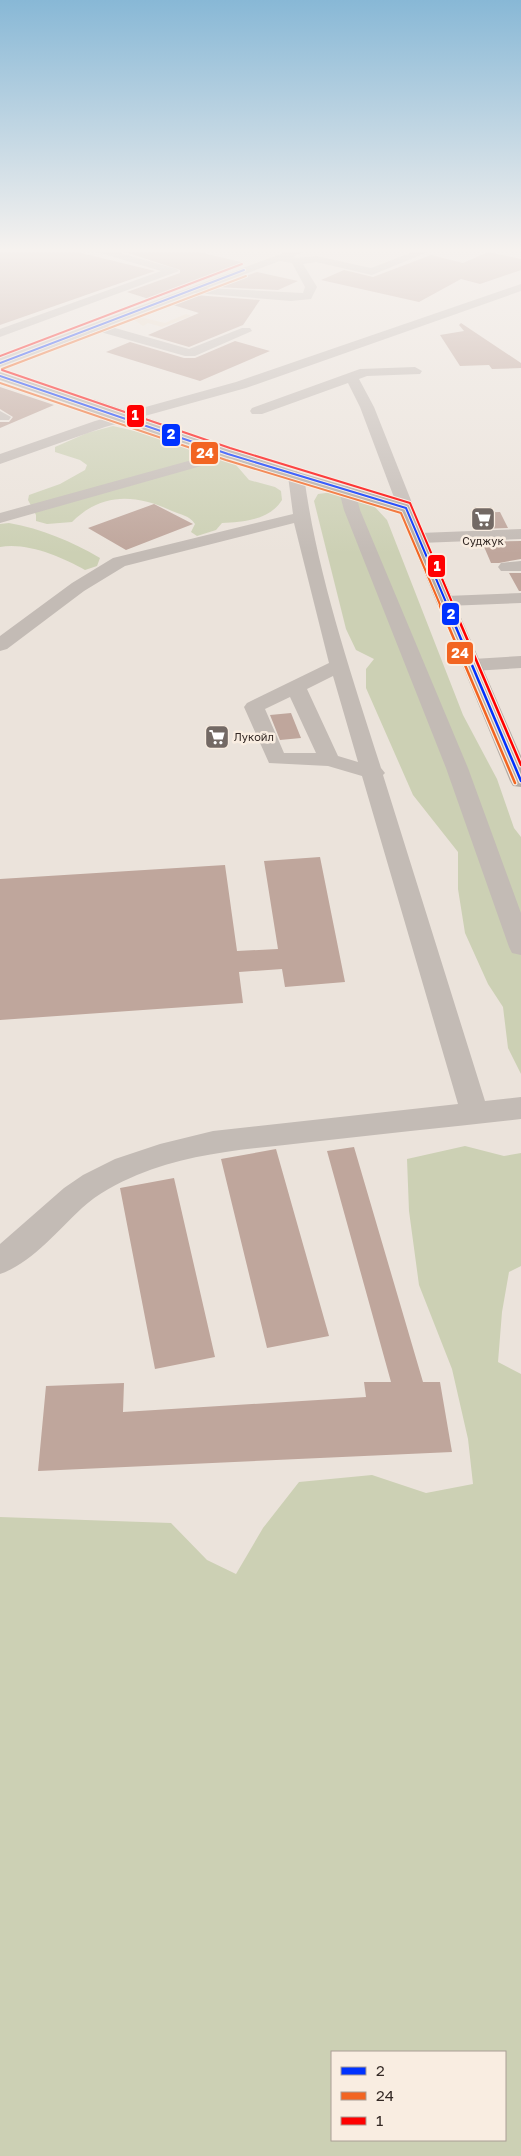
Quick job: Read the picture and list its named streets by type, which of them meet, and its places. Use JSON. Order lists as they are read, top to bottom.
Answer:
{
  "places": {
    "supermarket": ["Суджук", "Лукойл"]
  },
  "lines": ["transit line 2", "transit line 24", "transit line 1"],
  "legend": ["2", "24", "1"]
}
